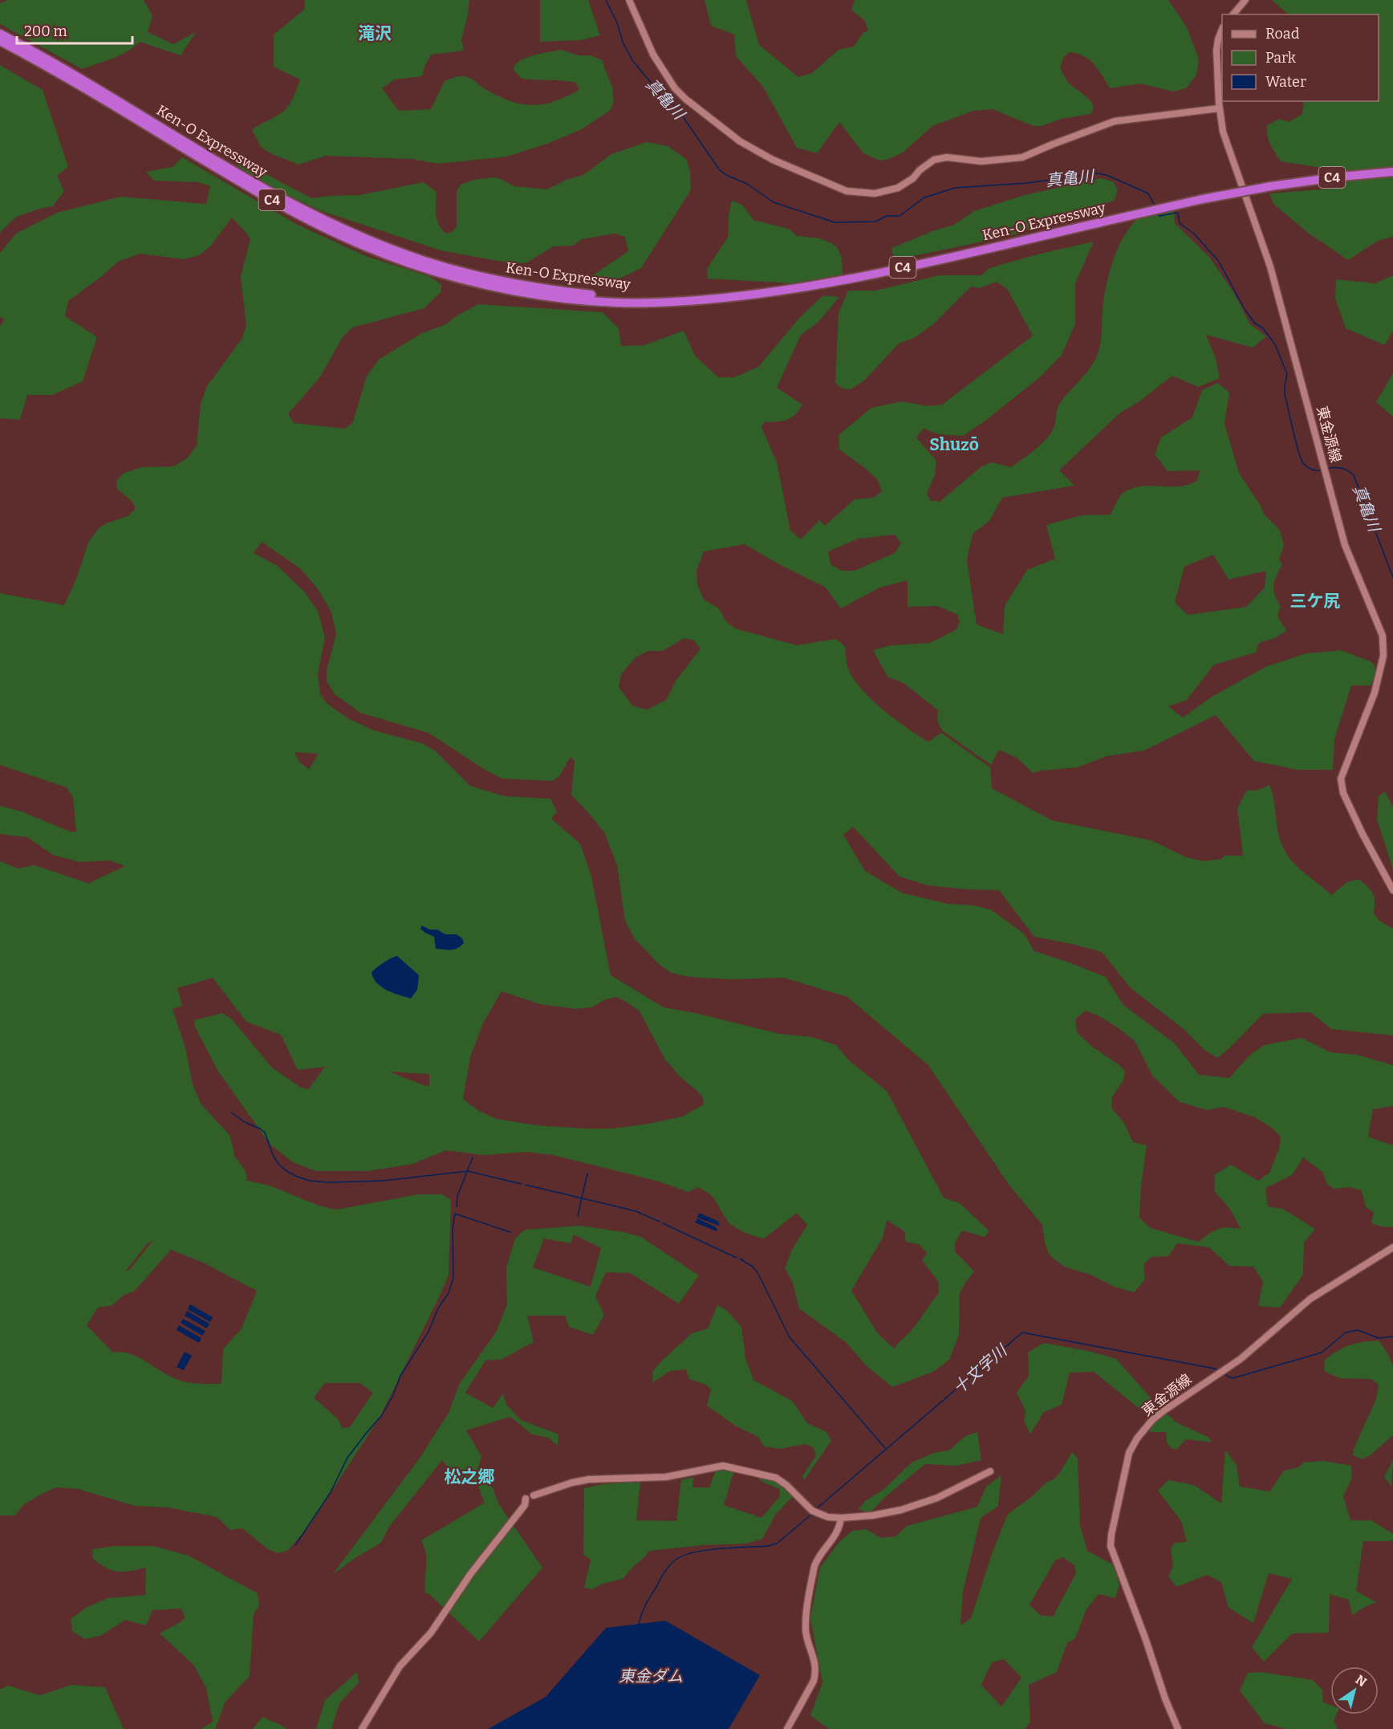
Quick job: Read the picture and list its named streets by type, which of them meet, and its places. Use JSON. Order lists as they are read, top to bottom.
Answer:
{
  "streets": {
    "highway": ["Ken-O Expressway", "C4"],
    "street": ["東金源線"]
  },
  "districts": [
    "滝沢",
    "Shuzō",
    "三ケ尻",
    "松之郷"
  ],
  "water": ["真亀川", "十文字川", "東金ダム"],
  "legend": ["Road", "Park", "Water"],
  "scale_bar": "200 m",
  "north": "top right"
}
